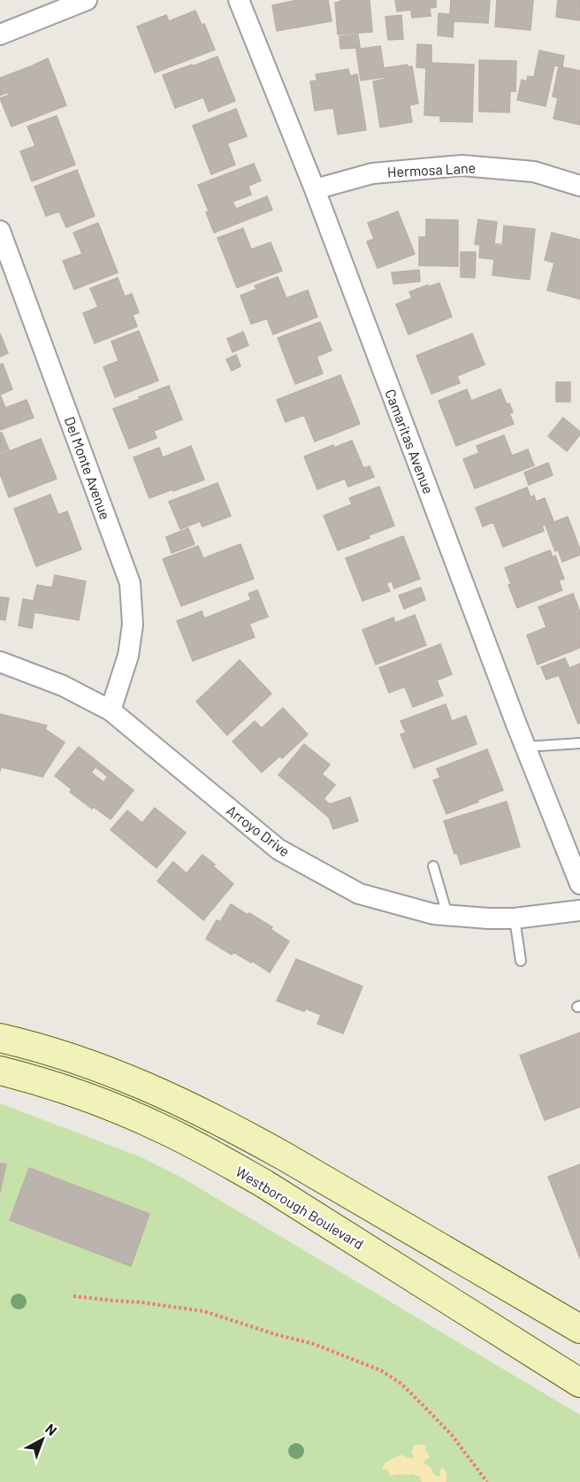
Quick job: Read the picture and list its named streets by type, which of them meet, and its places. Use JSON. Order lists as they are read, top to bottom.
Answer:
{
  "streets": {
    "main road": ["Westborough Boulevard"],
    "street": [
      "Hermosa Lane",
      "Camaritas Avenue",
      "Del Monte Avenue",
      "Arroyo Drive"
    ]
  },
  "crossings": [
    ["Hermosa Lane", "Camaritas Avenue"],
    ["Del Monte Avenue", "Arroyo Drive"]
  ],
  "north": "top right"
}
